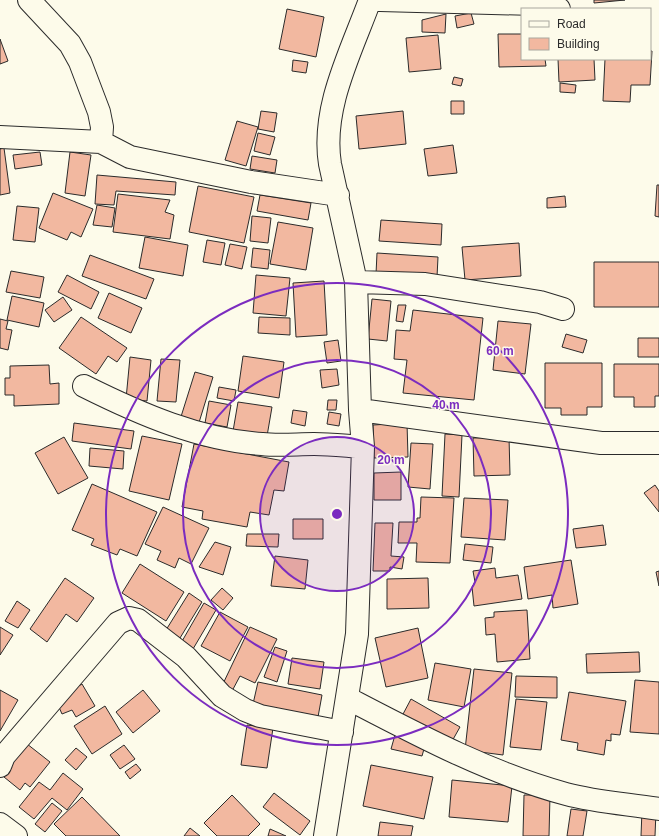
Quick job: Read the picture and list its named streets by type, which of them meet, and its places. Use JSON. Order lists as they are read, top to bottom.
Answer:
{
  "legend": ["Road", "Building"],
  "rings": ["60 m", "40 m", "20 m"]
}
